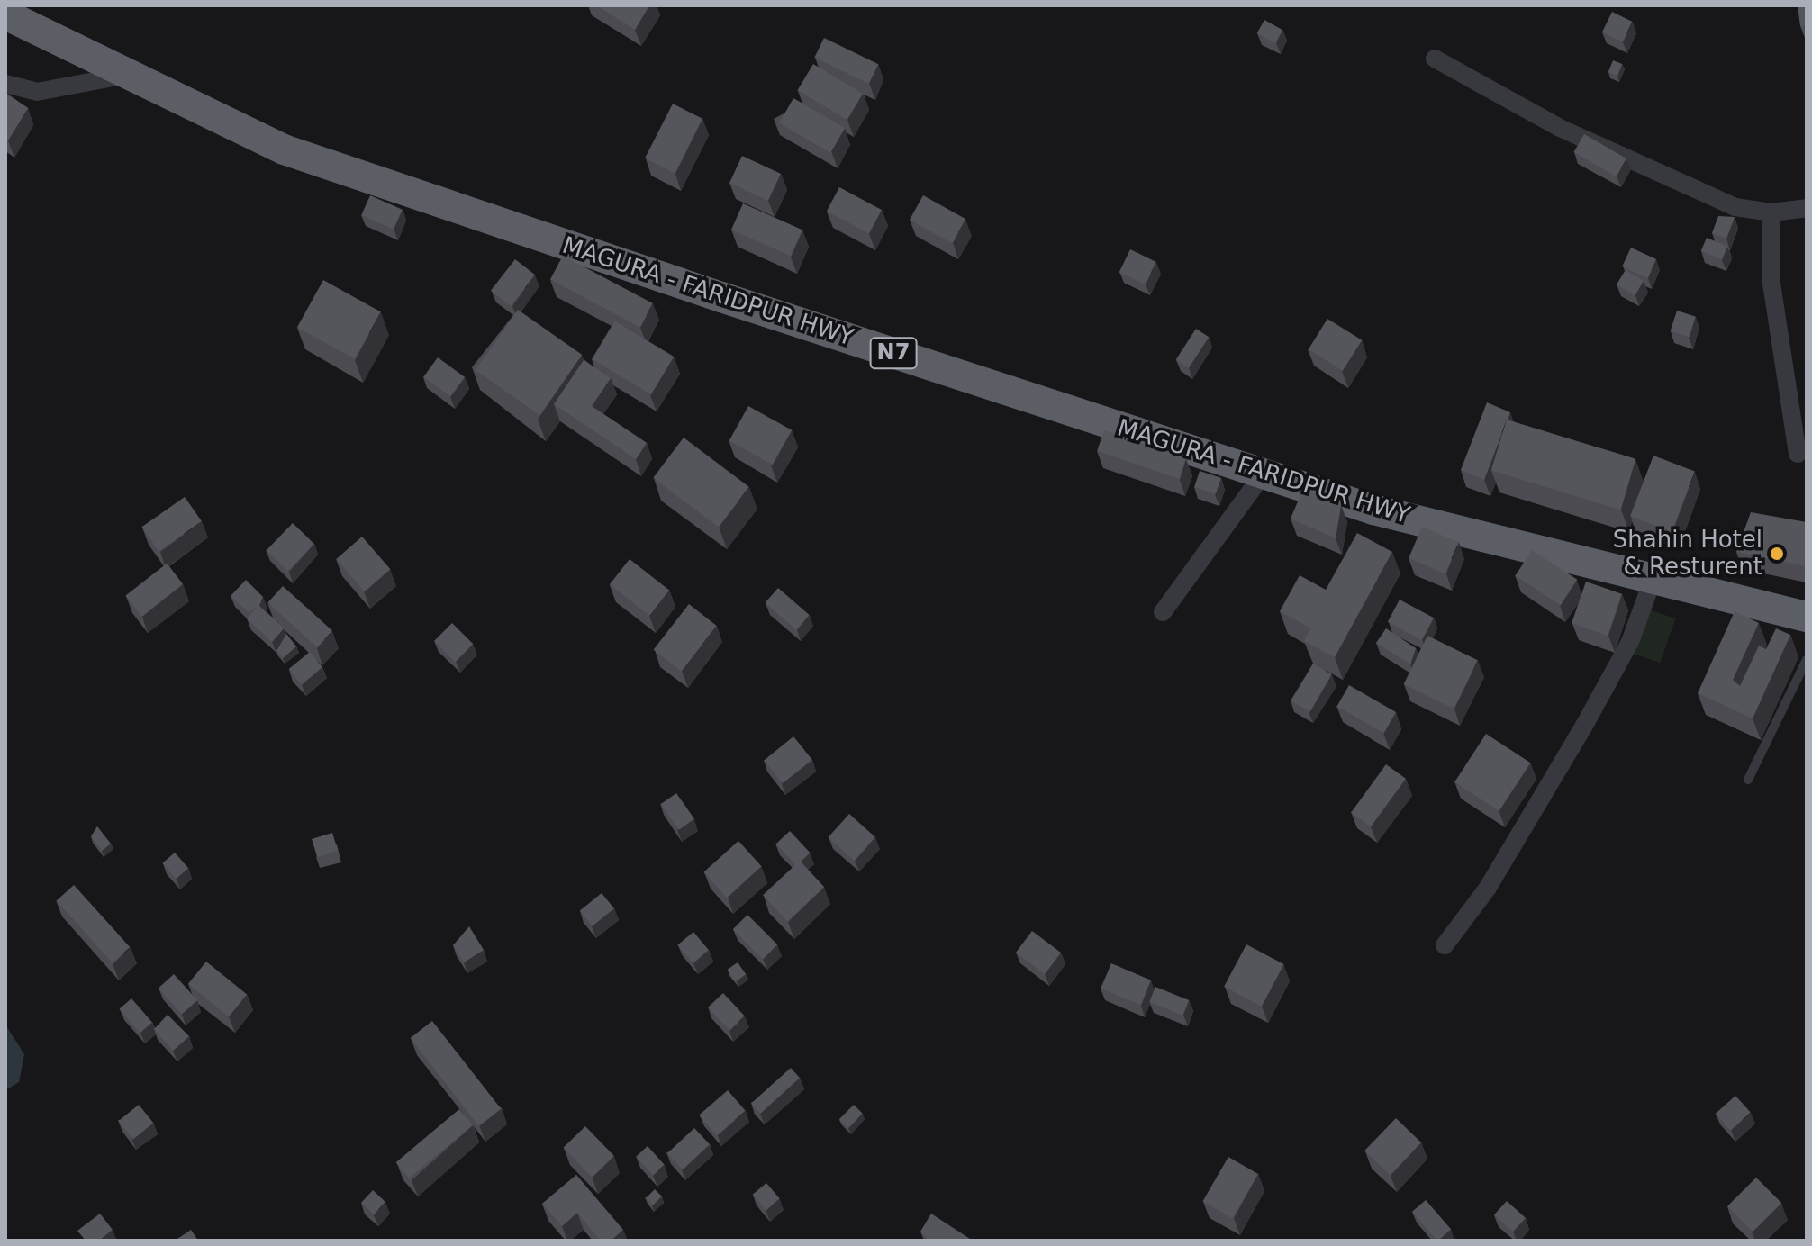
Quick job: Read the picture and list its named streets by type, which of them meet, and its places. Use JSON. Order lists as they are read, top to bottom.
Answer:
{
  "streets": {
    "highway": ["MAGURA - FARIDPUR HWY", "N7"]
  },
  "places": ["Shahin Hotel & Resturent"]
}
